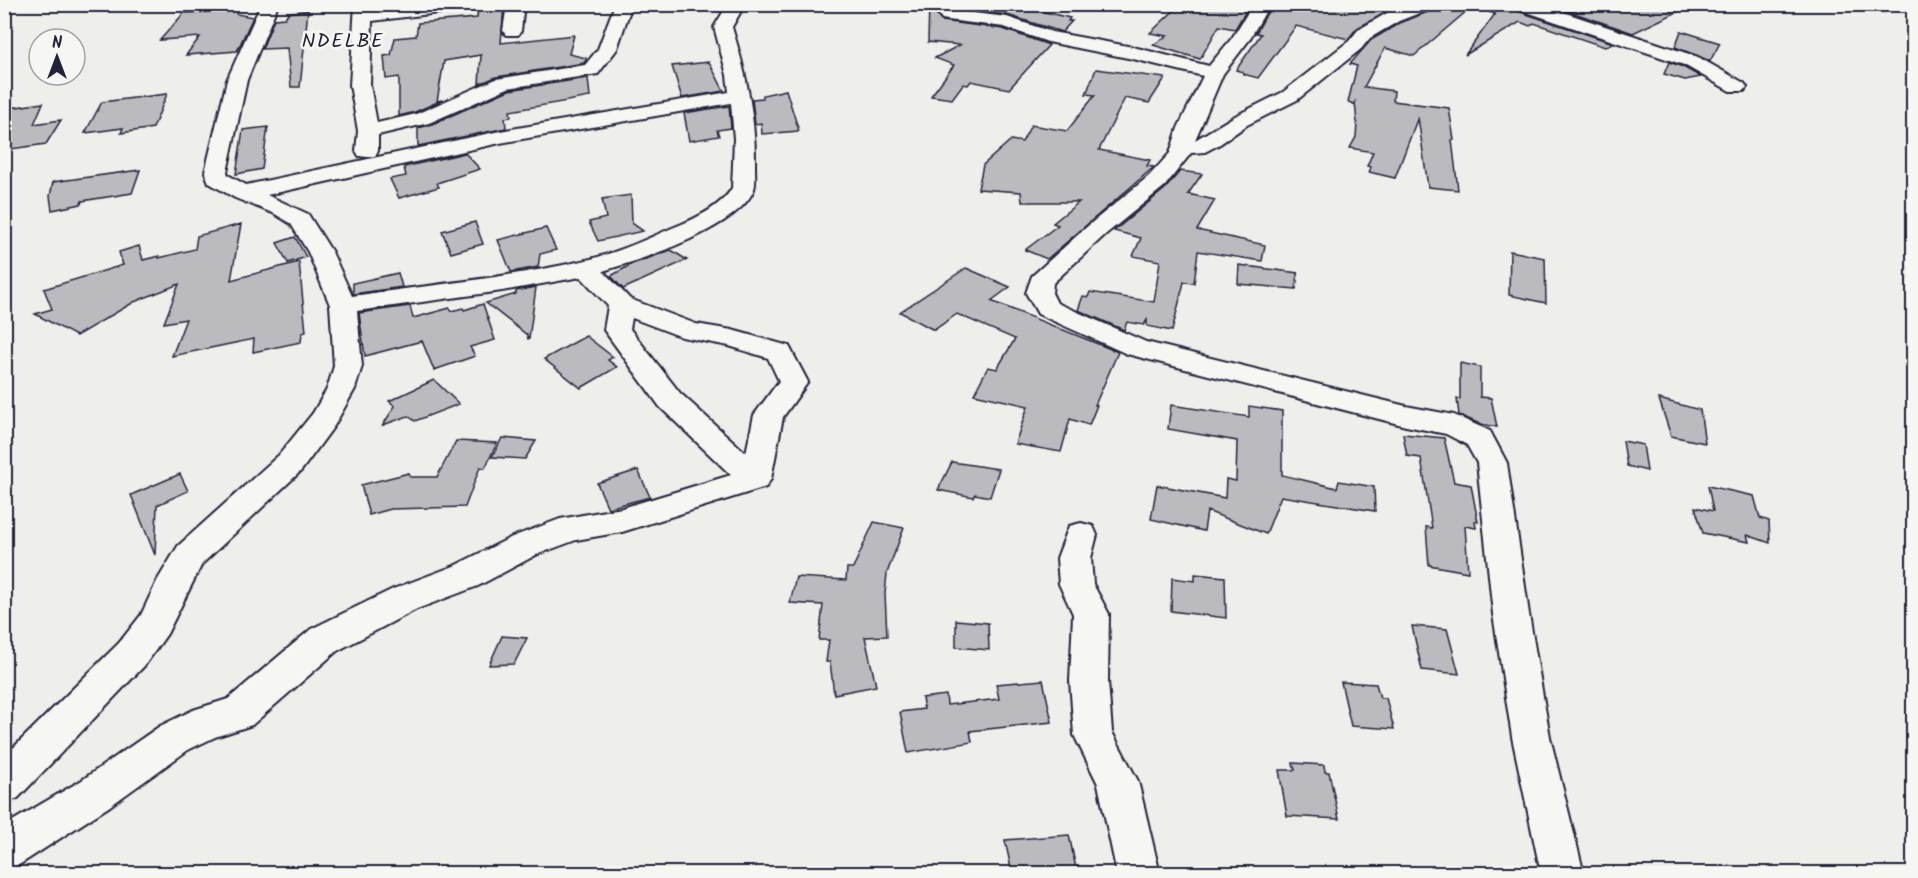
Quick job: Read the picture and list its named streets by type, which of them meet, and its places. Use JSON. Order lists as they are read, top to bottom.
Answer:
{
  "districts": ["NDELBE"],
  "north": "top"
}
